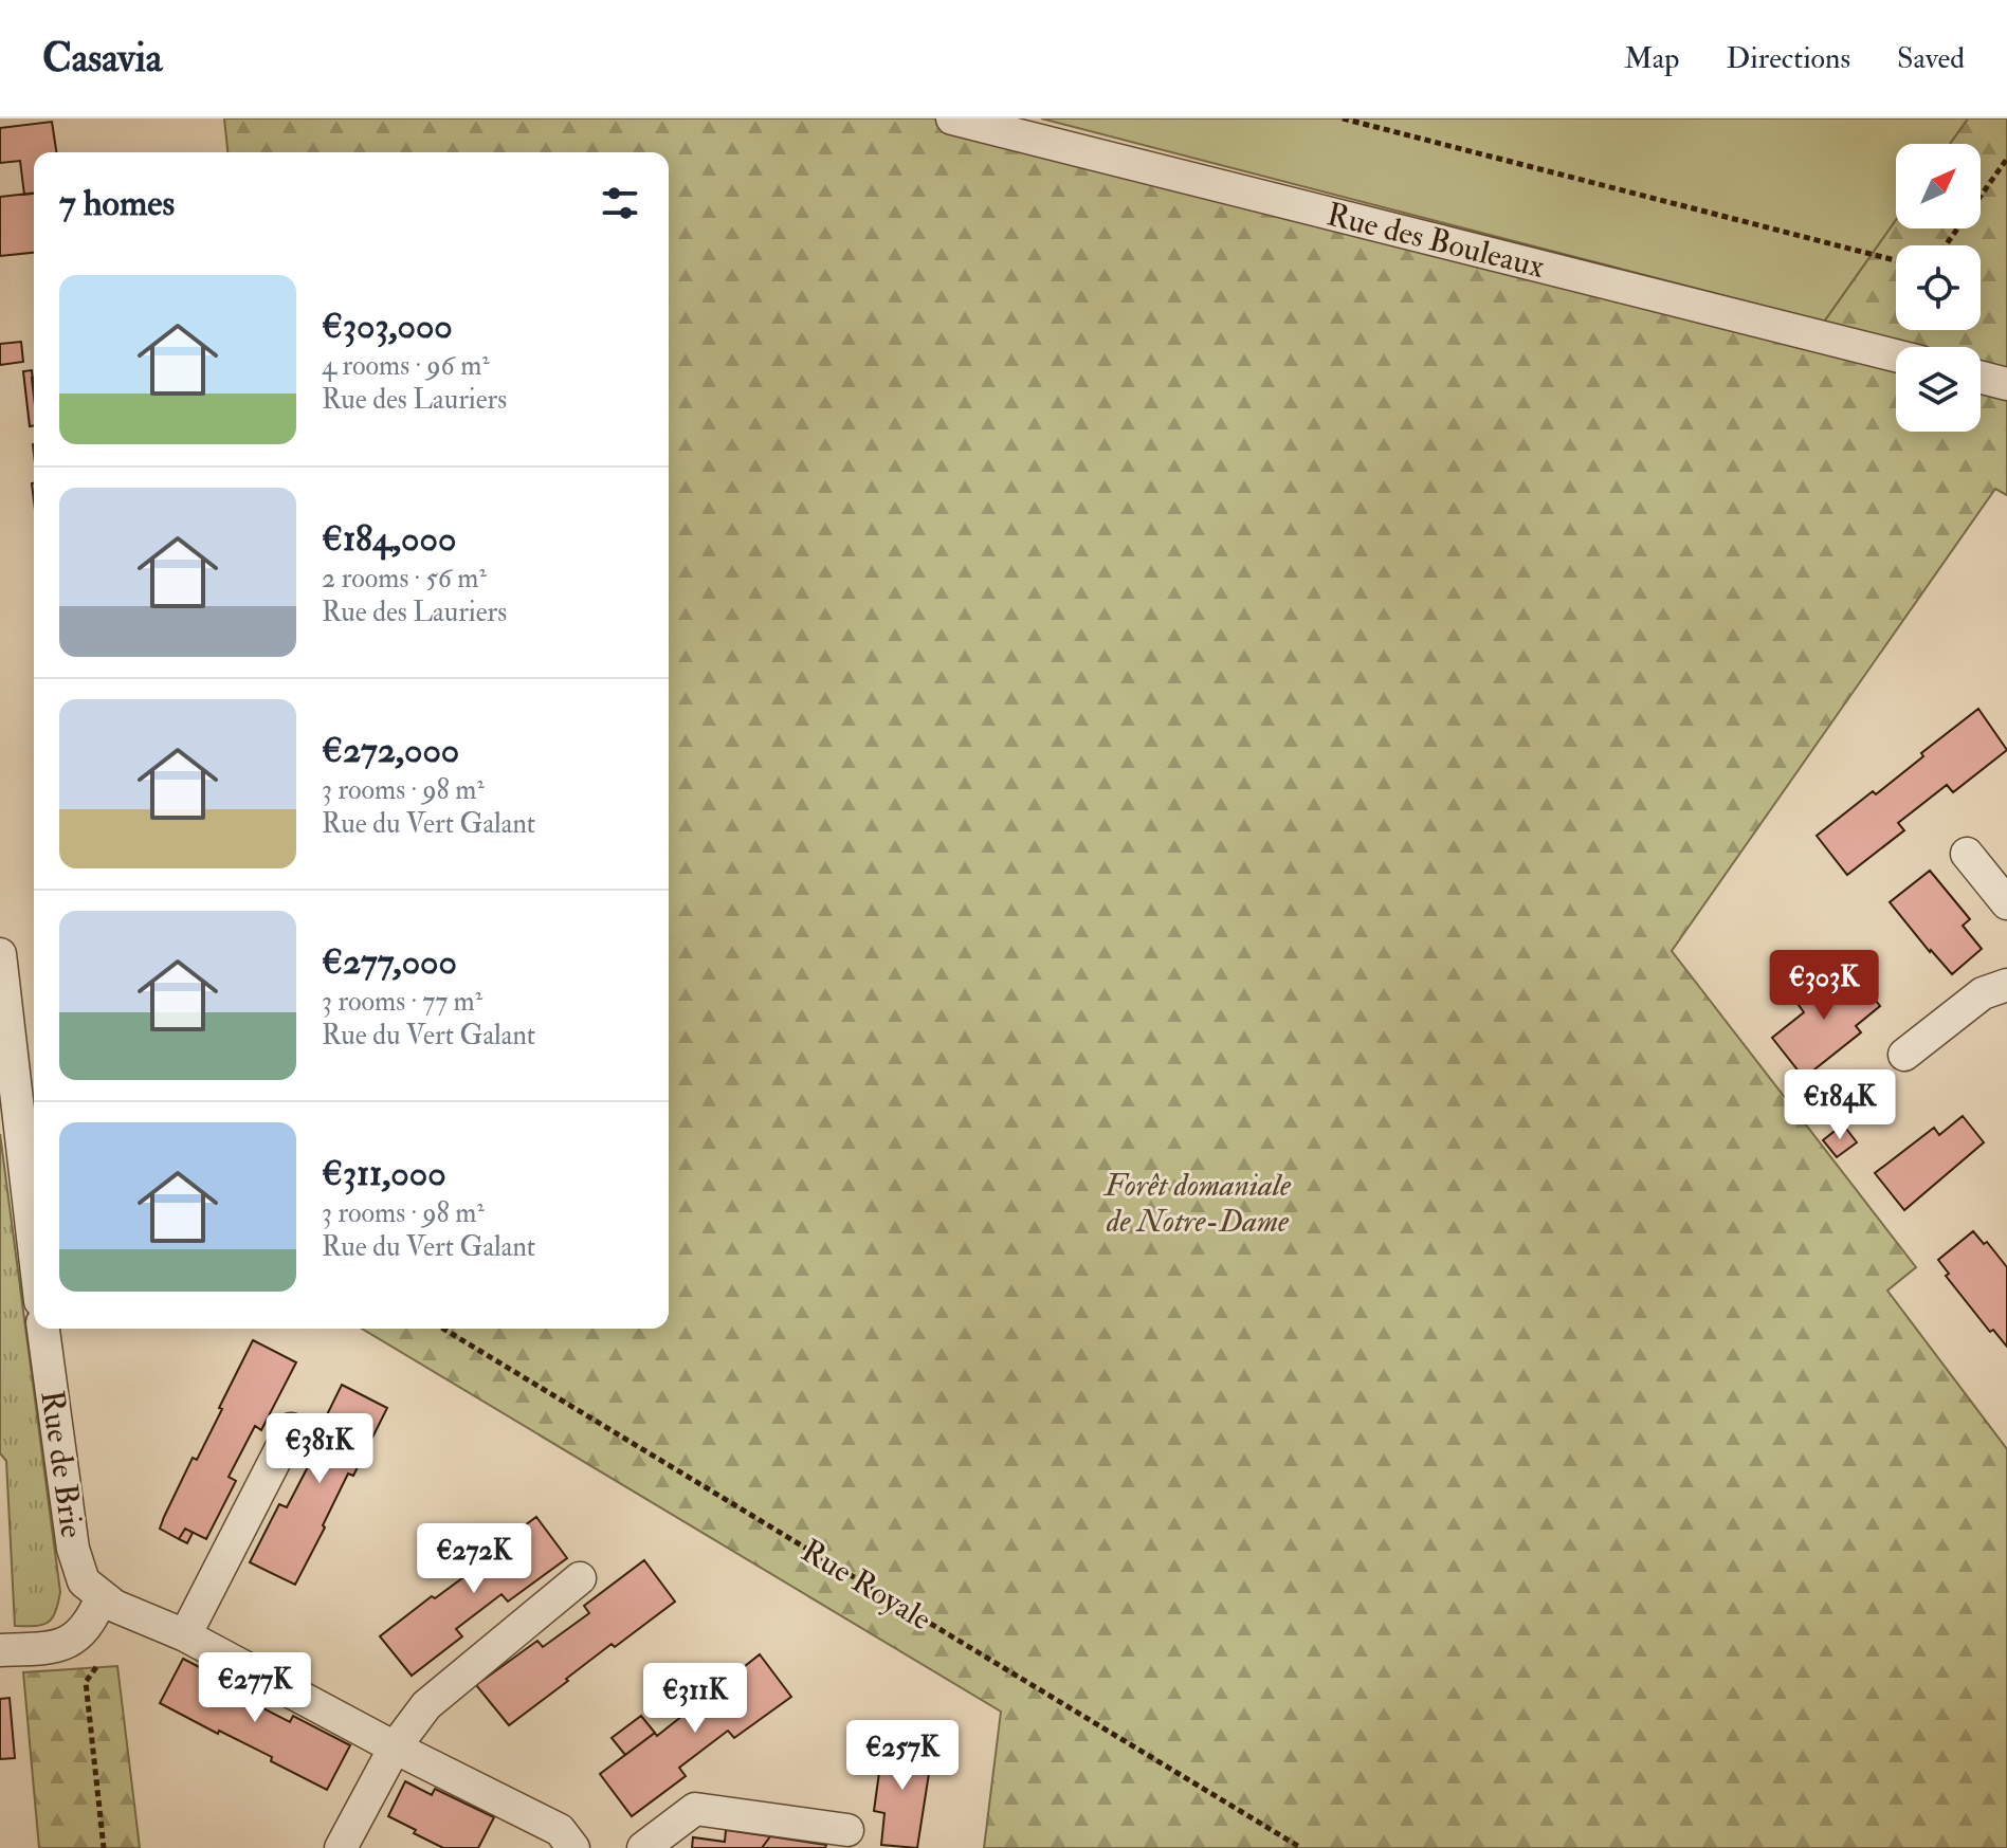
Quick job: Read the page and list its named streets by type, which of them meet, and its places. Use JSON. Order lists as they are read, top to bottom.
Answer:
{
  "streets": {
    "street": ["Rue des Bouleaux", "Rue de Brie"],
    "path": ["Rue Royale"]
  },
  "parks": ["Forêt domaniale de Notre-Dame"],
  "north": "top right",
  "page": {
    "header": "Casavia",
    "nav": ["Map", "Directions", "Saved"],
    "heading": "7 homes",
    "list": [
      {
        "name": "€303,000",
        "note": "4 rooms · 96 m² · Rue des Lauriers"
      },
      {
        "name": "€184,000",
        "note": "2 rooms · 56 m² · Rue des Lauriers"
      },
      {
        "name": "€272,000",
        "note": "3 rooms · 98 m² · Rue du Vert Galant"
      },
      {
        "name": "€277,000",
        "note": "3 rooms · 77 m² · Rue du Vert Galant"
      },
      {
        "name": "€311,000",
        "note": "3 rooms · 98 m² · Rue du Vert Galant"
      }
    ],
    "price": [
      "€303K",
      "€184K",
      "€381K",
      "€272K",
      "€277K",
      "€311K",
      "€257K"
    ]
  }
}
